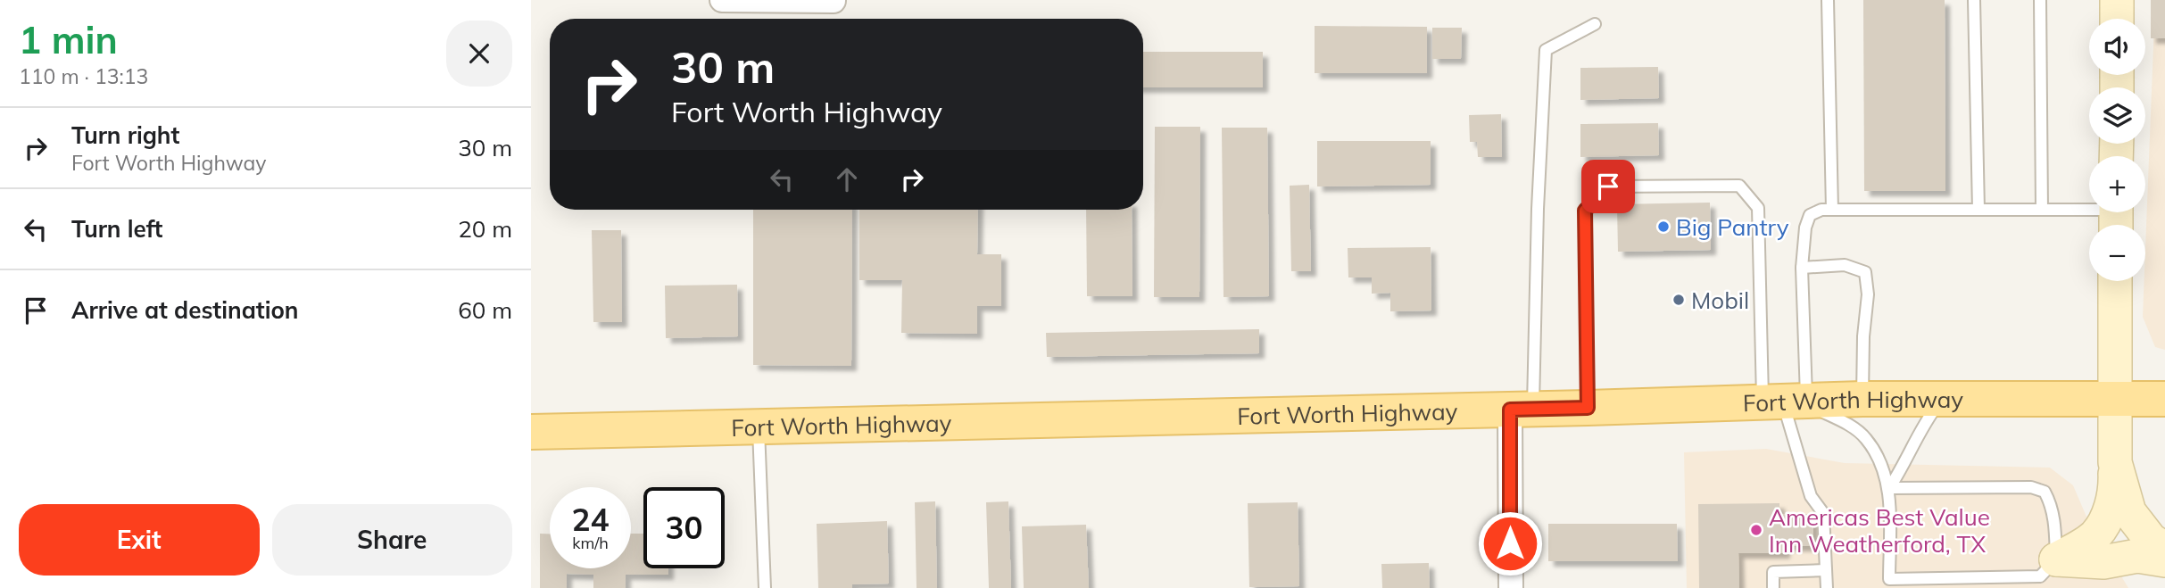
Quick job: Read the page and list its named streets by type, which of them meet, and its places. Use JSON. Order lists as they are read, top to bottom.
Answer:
{
  "streets": {
    "main road": ["Fort Worth Highway"]
  },
  "places": ["Big Pantry", "Mobil", "Americas Best Value Inn Weatherford, TX"],
  "page": {
    "heading": ["1 min", "110 m · 13:13"],
    "map_buttons": ["+", "−"],
    "turn": ["30 m", "Fort Worth Highway"],
    "list": [
      {
        "name": "Turn right",
        "note": "Fort Worth Highway",
        "value": "30 m"
      },
      {
        "name": "Turn left",
        "value": "20 m"
      },
      {
        "name": "Arrive at destination",
        "value": "60 m"
      }
    ],
    "speed": "24 km/h",
    "limit": "30",
    "buttons": ["Exit", "Share"]
  }
}
